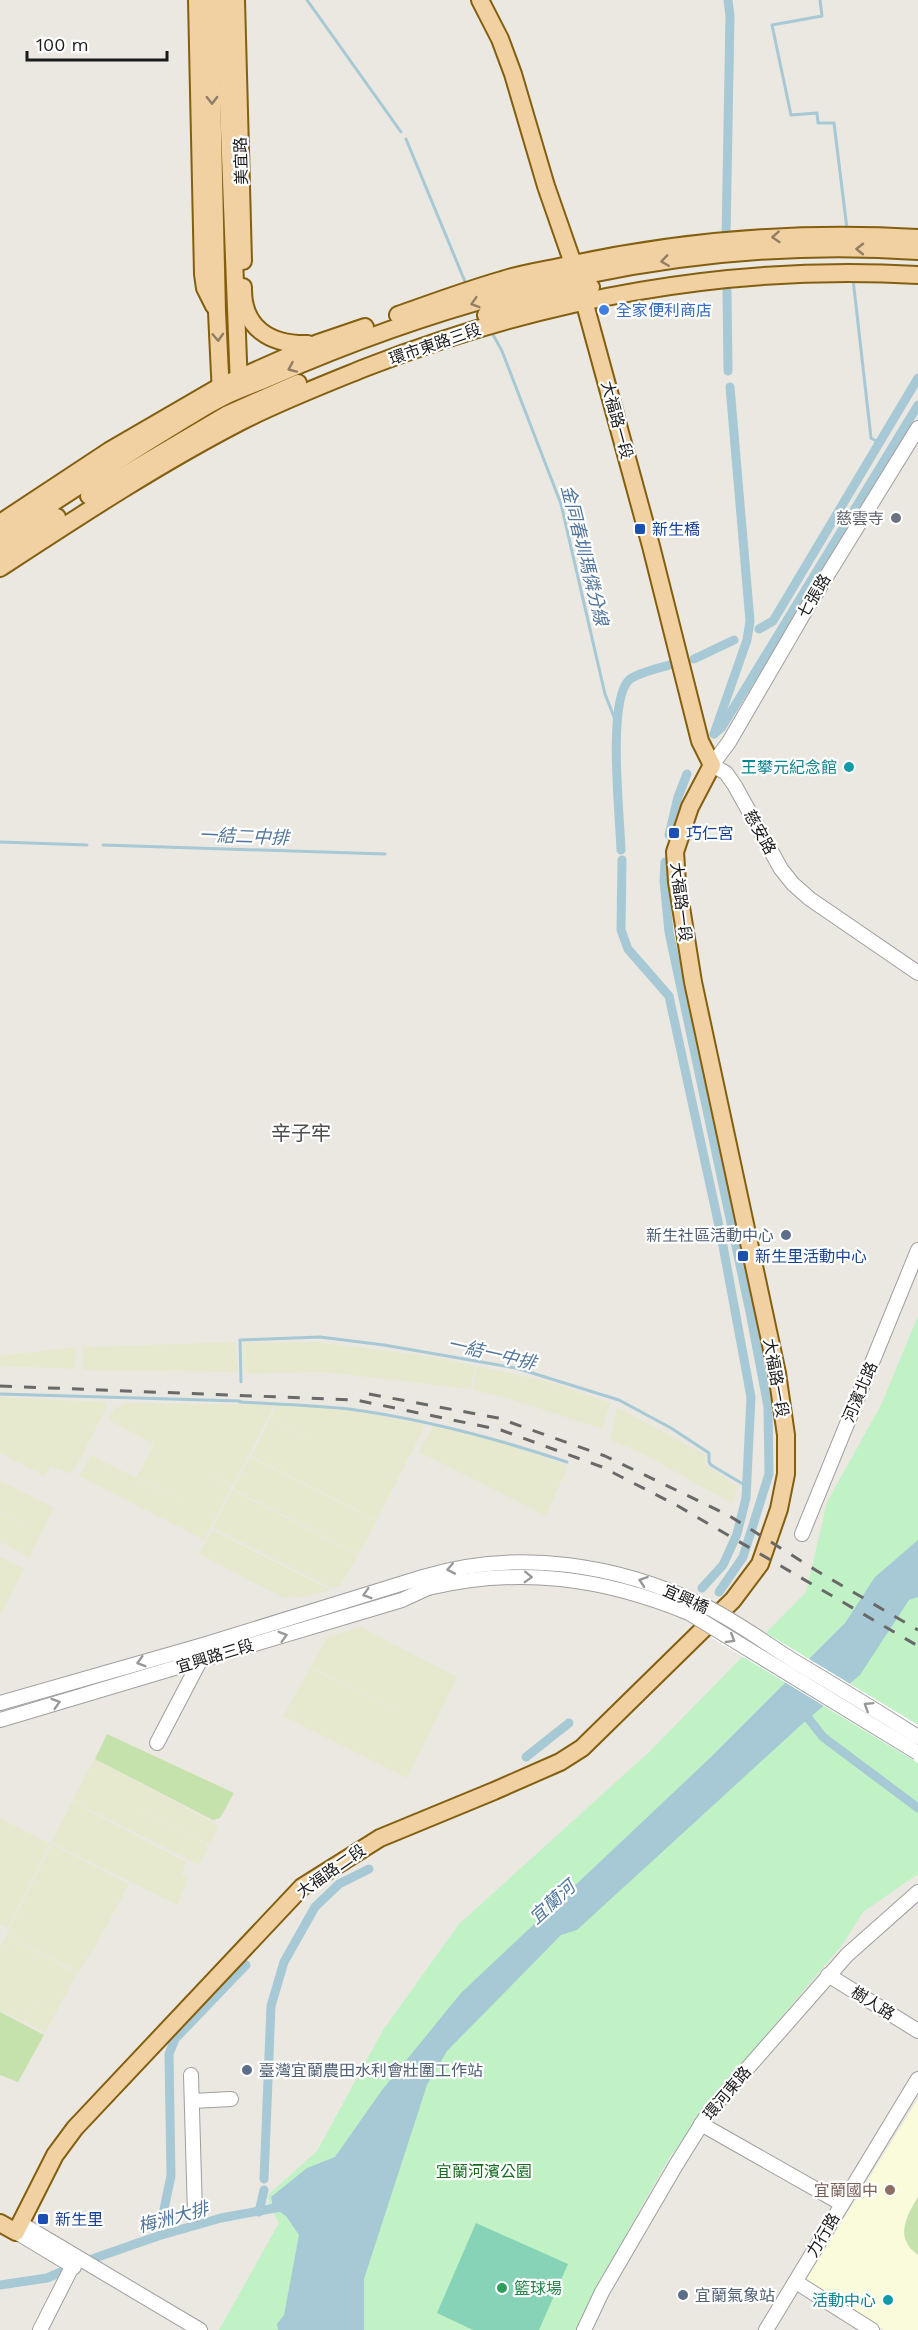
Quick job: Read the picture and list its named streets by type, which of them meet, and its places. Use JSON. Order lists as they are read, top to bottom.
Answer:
{
  "streets": {
    "main road": [
      "美宜路",
      "環市東路三段",
      "大福路一段",
      "大福路二段"
    ],
    "street": [
      "七張路",
      "慈安路",
      "河濱北路",
      "宜興橋",
      "宜興路三段",
      "樹人路",
      "環河東路",
      "力行路"
    ]
  },
  "crossings": [
    ["美宜路", "環市東路三段"],
    ["環市東路三段", "大福路一段"],
    ["大福路一段", "七張路"],
    ["大福路一段", "慈安路"],
    ["大福路一段", "大福路二段"],
    ["七張路", "慈安路"],
    ["宜興橋", "宜興路三段"],
    ["樹人路", "環河東路"]
  ],
  "districts": ["辛子牢"],
  "water": [
    "金同春圳瑪僯分線",
    "一結二中排",
    "一結一中排",
    "宜蘭河",
    "梅洲大排"
  ],
  "parks": ["宜蘭河濱公園"],
  "places": {
    "other": [
      "全家便利商店",
      "慈雲寺",
      "王攀元紀念館",
      "新生社區活動中心",
      "臺灣宜蘭農田水利會壯圍工作站",
      "宜蘭國中",
      "籃球場",
      "宜蘭氣象站",
      "活動中心"
    ],
    "transit": [
      "新生橋",
      "巧仁宮",
      "新生里活動中心",
      "新生里"
    ]
  },
  "scale_bar": "100 m"
}
